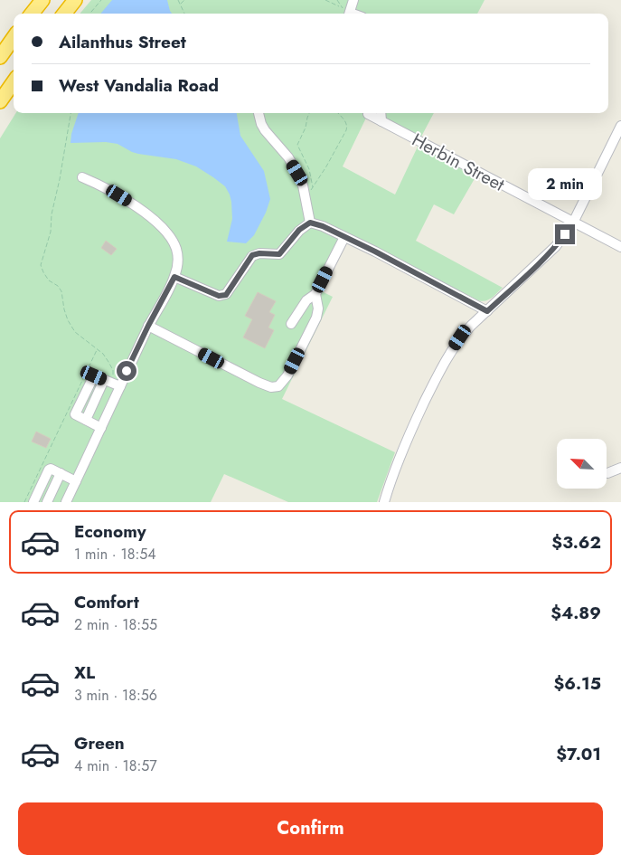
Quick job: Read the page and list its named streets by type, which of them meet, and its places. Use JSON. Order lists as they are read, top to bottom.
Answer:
{
  "streets": {
    "street": ["Herbin Street"]
  },
  "north": "top left",
  "page": {
    "banner": ["Ailanthus Street", "West Vandalia Road"],
    "bubble": "2 min",
    "list": [
      {
        "name": "Economy",
        "note": "1 min · 18:54",
        "value": "$3.62"
      },
      {
        "name": "Comfort",
        "note": "2 min · 18:55",
        "value": "$4.89"
      },
      {
        "name": "XL",
        "note": "3 min · 18:56",
        "value": "$6.15"
      },
      {
        "name": "Green",
        "note": "4 min · 18:57",
        "value": "$7.01"
      }
    ],
    "buttons": "Confirm"
  }
}
